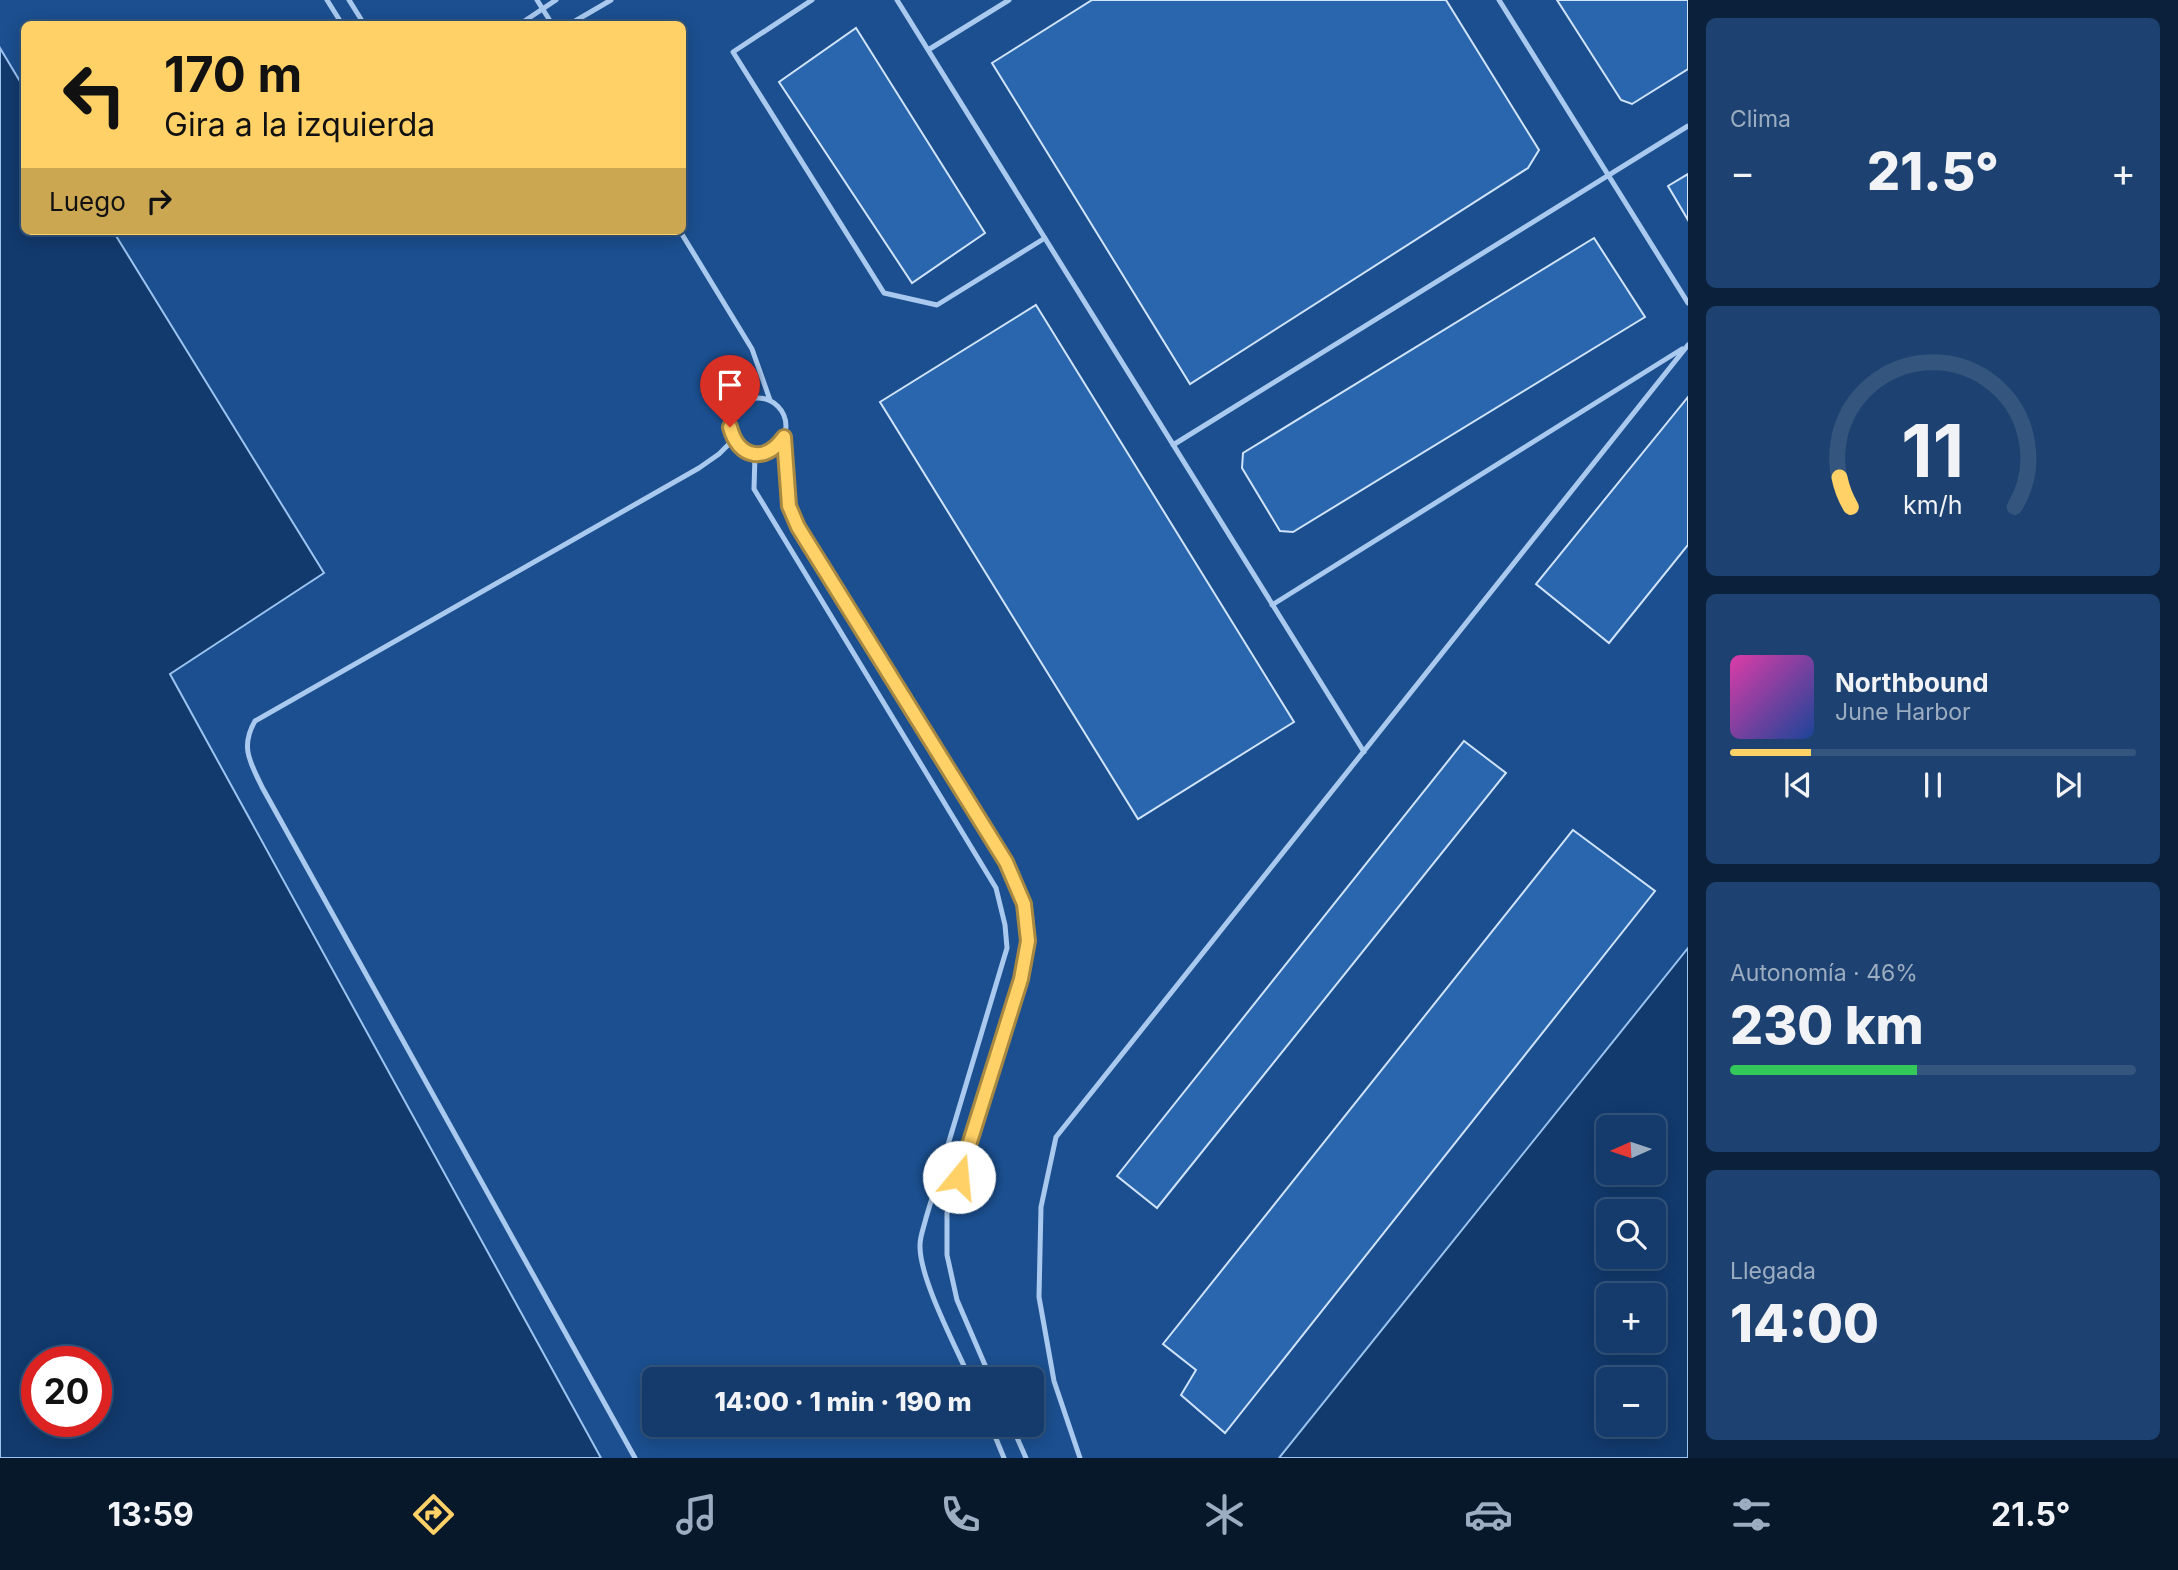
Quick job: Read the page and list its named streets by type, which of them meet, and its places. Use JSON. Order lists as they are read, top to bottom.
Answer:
{
  "north": "left",
  "page": {
    "tile": [
      "Clima",
      ["Autonomía · 46%", "230 km"],
      ["Llegada", "14:00"]
    ],
    "turn": ["170 m", "Gira a la izquierda"],
    "heat": ["−", "21.5°", "+"],
    "then": "Luego",
    "song": ["Northbound", "June Harbor"],
    "map_buttons": ["+", "−"],
    "limit": "20",
    "trip": "14:00 · 1 min · 190 m",
    "tabs": ["13:59", "21.5°"],
    "gauge": ["11", "km/h"]
  }
}
